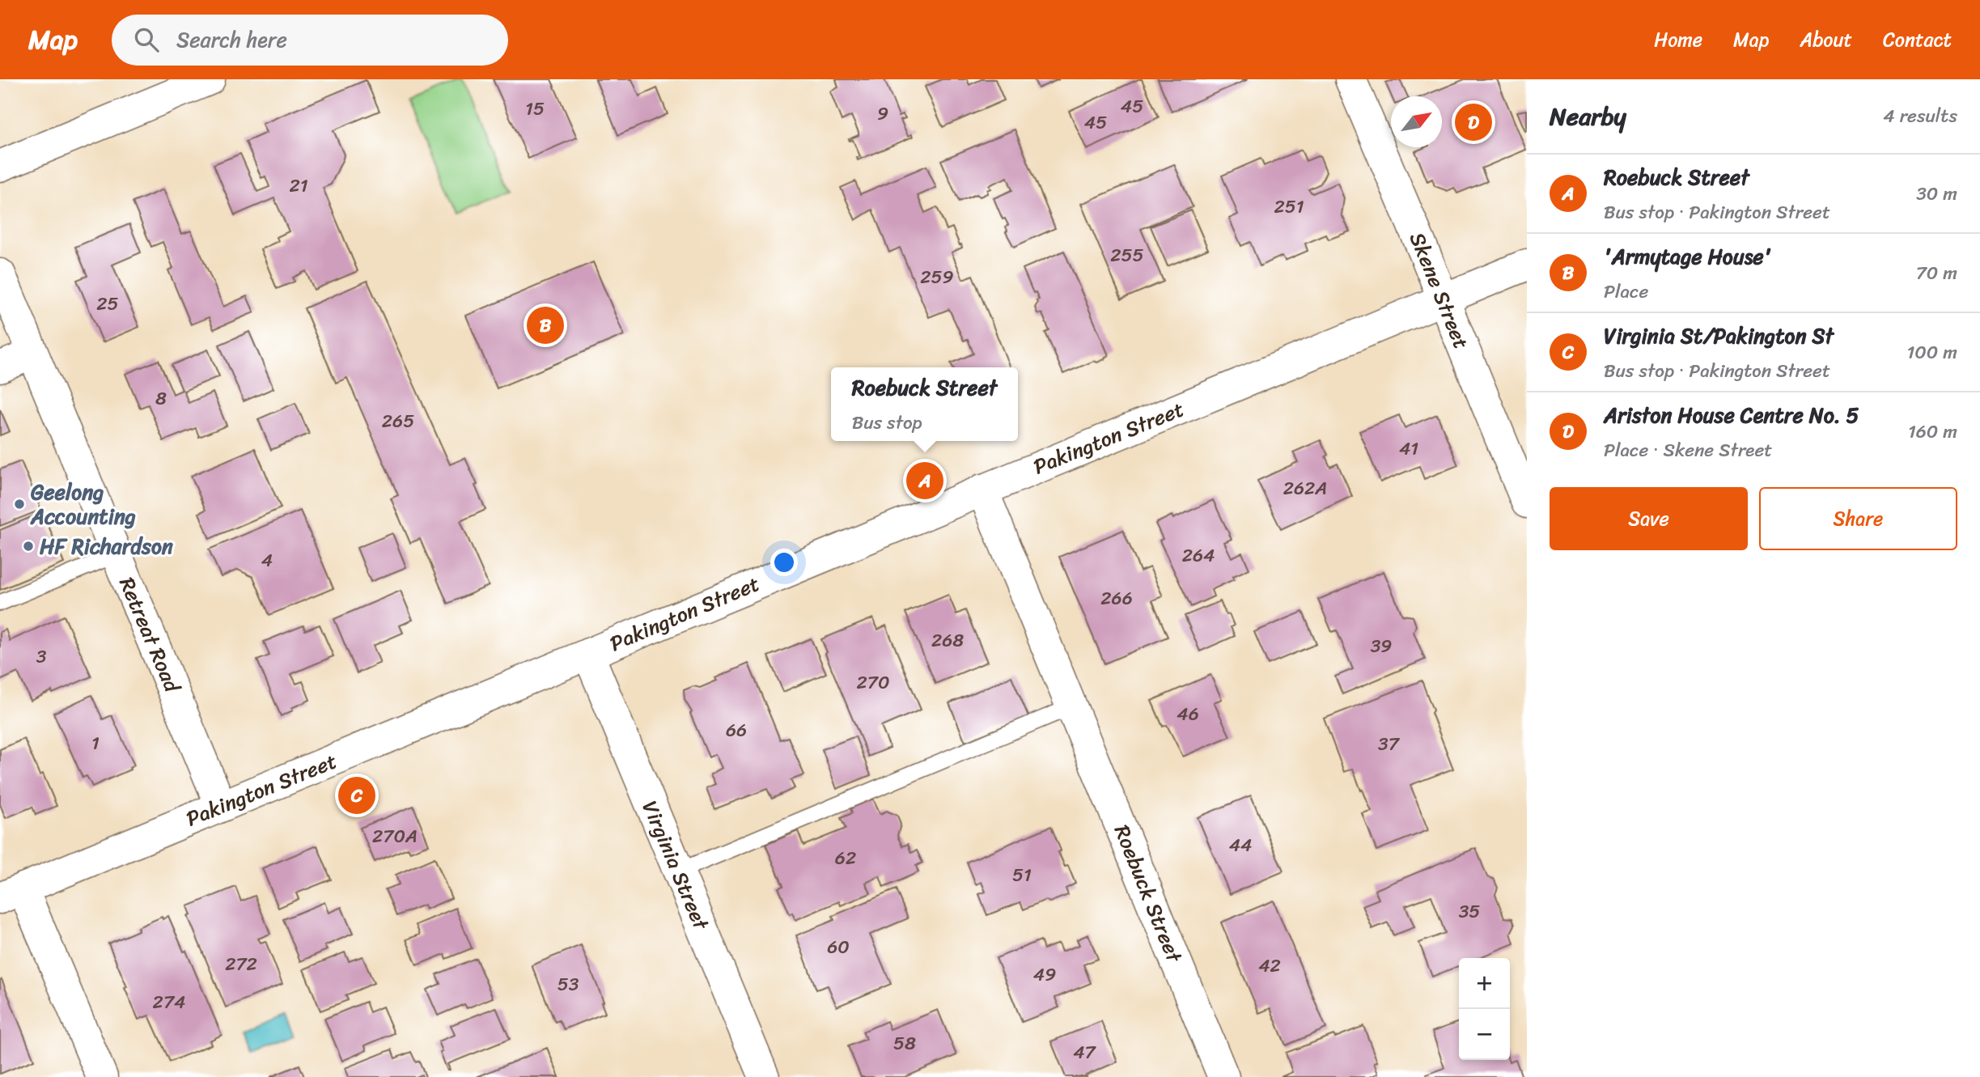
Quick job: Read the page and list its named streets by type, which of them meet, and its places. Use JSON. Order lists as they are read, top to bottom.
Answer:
{
  "streets": {
    "street": [
      "Skene Street",
      "Pakington Street",
      "Retreat Road",
      "Virginia Street",
      "Roebuck Street"
    ]
  },
  "crossings": [
    ["Skene Street", "Pakington Street"],
    ["Pakington Street", "Retreat Road"],
    ["Pakington Street", "Virginia Street"],
    ["Pakington Street", "Roebuck Street"]
  ],
  "places": ["Geelong Accounting", "HF Richardson"],
  "house_numbers": [
    "45",
    "15",
    "9",
    "45",
    "21",
    "251",
    "255",
    "259",
    "25",
    "8",
    "265",
    "41",
    "262A",
    "264",
    "4",
    "266",
    "268",
    "39",
    "3",
    "270",
    "46",
    "66",
    "1",
    "37",
    "270A",
    "44",
    "62",
    "51",
    "35",
    "60",
    "272",
    "42",
    "49",
    "53",
    "274",
    "58",
    "47"
  ],
  "north": "top right",
  "page": {
    "header": "Map",
    "search": "Search here",
    "nav": [
      "Home",
      "Map",
      "About",
      "Contact"
    ],
    "heading": ["Nearby", "4 results"],
    "pins": [
      "D",
      "B",
      "A",
      "C"
    ],
    "list": [
      {
        "mark": "A",
        "name": "Roebuck Street",
        "note": "Bus stop · Pakington Street",
        "value": "30 m"
      },
      {
        "mark": "B",
        "name": "'Armytage House'",
        "note": "Place",
        "value": "70 m"
      },
      {
        "mark": "C",
        "name": "Virginia St/Pakington St",
        "note": "Bus stop · Pakington Street",
        "value": "100 m"
      },
      {
        "mark": "D",
        "name": "Ariston House Centre No. 5",
        "note": "Place · Skene Street",
        "value": "160 m"
      }
    ],
    "popup": ["Roebuck Street", "Bus stop"],
    "buttons": ["Save", "Share"],
    "map_buttons": ["+", "−"]
  }
}
